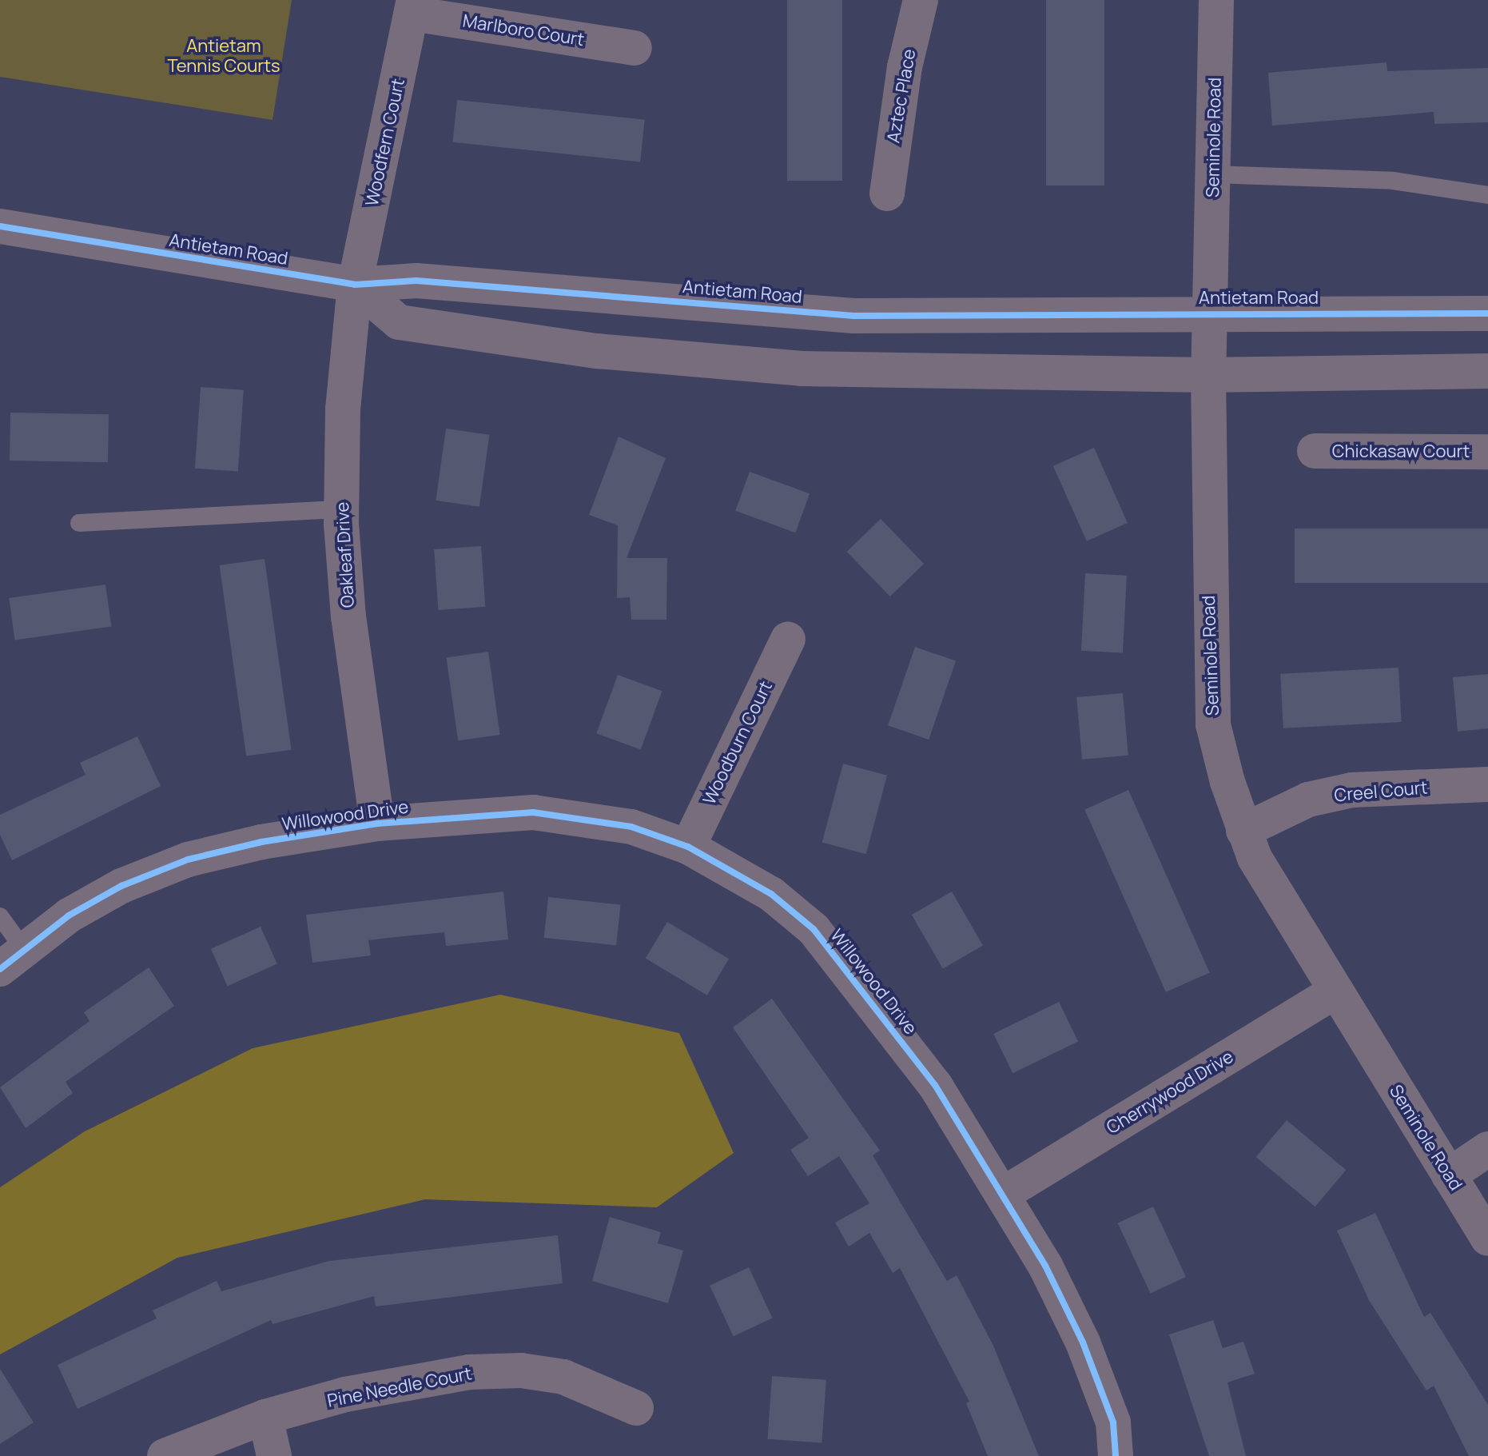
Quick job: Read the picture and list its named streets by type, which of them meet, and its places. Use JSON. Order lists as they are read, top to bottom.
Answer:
{
  "streets": {
    "street": [
      "Marlboro Court",
      "Aztec Place",
      "Seminole Road",
      "Woodfern Court",
      "Antietam Road",
      "Chickasaw Court",
      "Oakleaf Drive",
      "Woodburn Court",
      "Creel Court",
      "Willowood Drive",
      "Cherrywood Drive",
      "Pine Needle Court"
    ]
  },
  "crossings": [
    ["Marlboro Court", "Woodfern Court"],
    ["Seminole Road", "Antietam Road"],
    ["Seminole Road", "Creel Court"],
    ["Seminole Road", "Cherrywood Drive"],
    ["Woodfern Court", "Antietam Road"],
    ["Woodfern Court", "Oakleaf Drive"],
    ["Antietam Road", "Oakleaf Drive"],
    ["Oakleaf Drive", "Willowood Drive"],
    ["Woodburn Court", "Willowood Drive"],
    ["Willowood Drive", "Cherrywood Drive"]
  ],
  "parks": ["Antietam Tennis Courts"]
}
